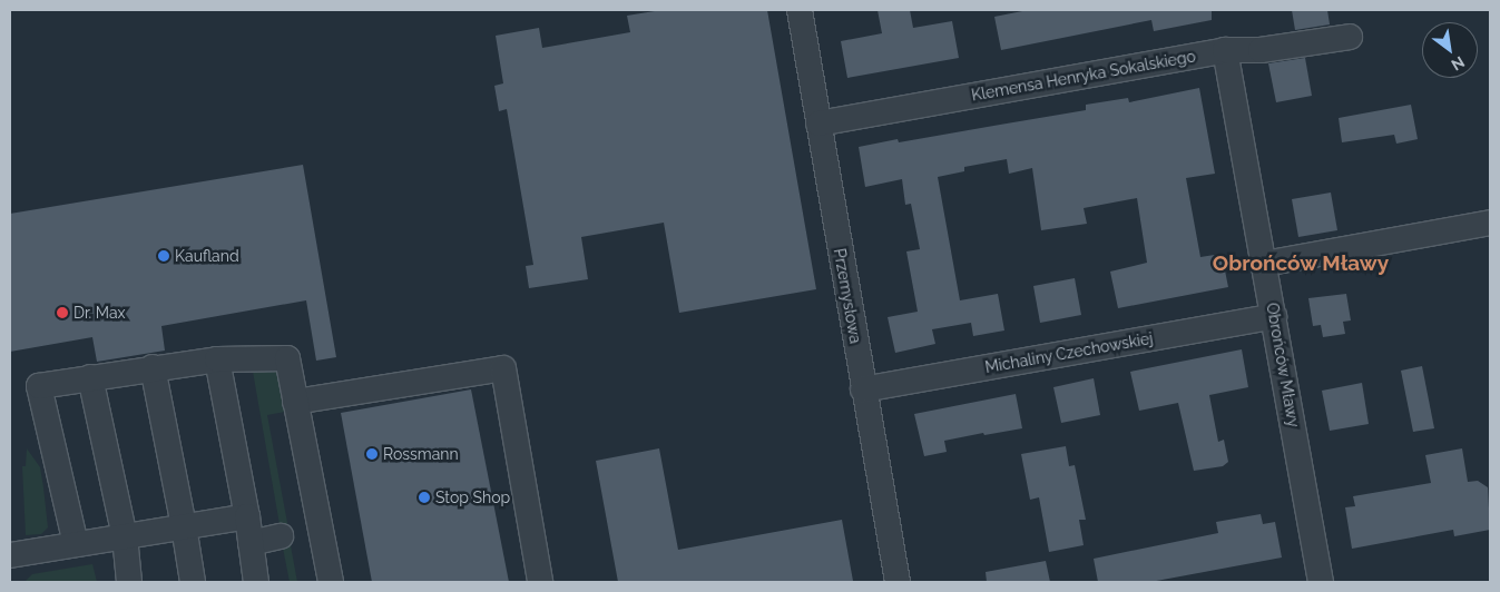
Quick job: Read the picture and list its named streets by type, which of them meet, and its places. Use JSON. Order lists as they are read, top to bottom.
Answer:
{
  "streets": {
    "street": [
      "Klemensa Henryka Sokalskiego",
      "Przemysłowa",
      "Michaliny Czechowskiej",
      "Obrońców Mławy"
    ]
  },
  "crossings": [
    ["Klemensa Henryka Sokalskiego", "Przemysłowa"],
    ["Klemensa Henryka Sokalskiego", "Obrońców Mławy"],
    ["Przemysłowa", "Michaliny Czechowskiej"],
    ["Michaliny Czechowskiej", "Obrońców Mławy"]
  ],
  "districts": ["Obrońców Mławy"],
  "places": [
    "Kaufland",
    "Dr. Max",
    "Rossmann",
    "Stop Shop"
  ],
  "north": "bottom right"
}
